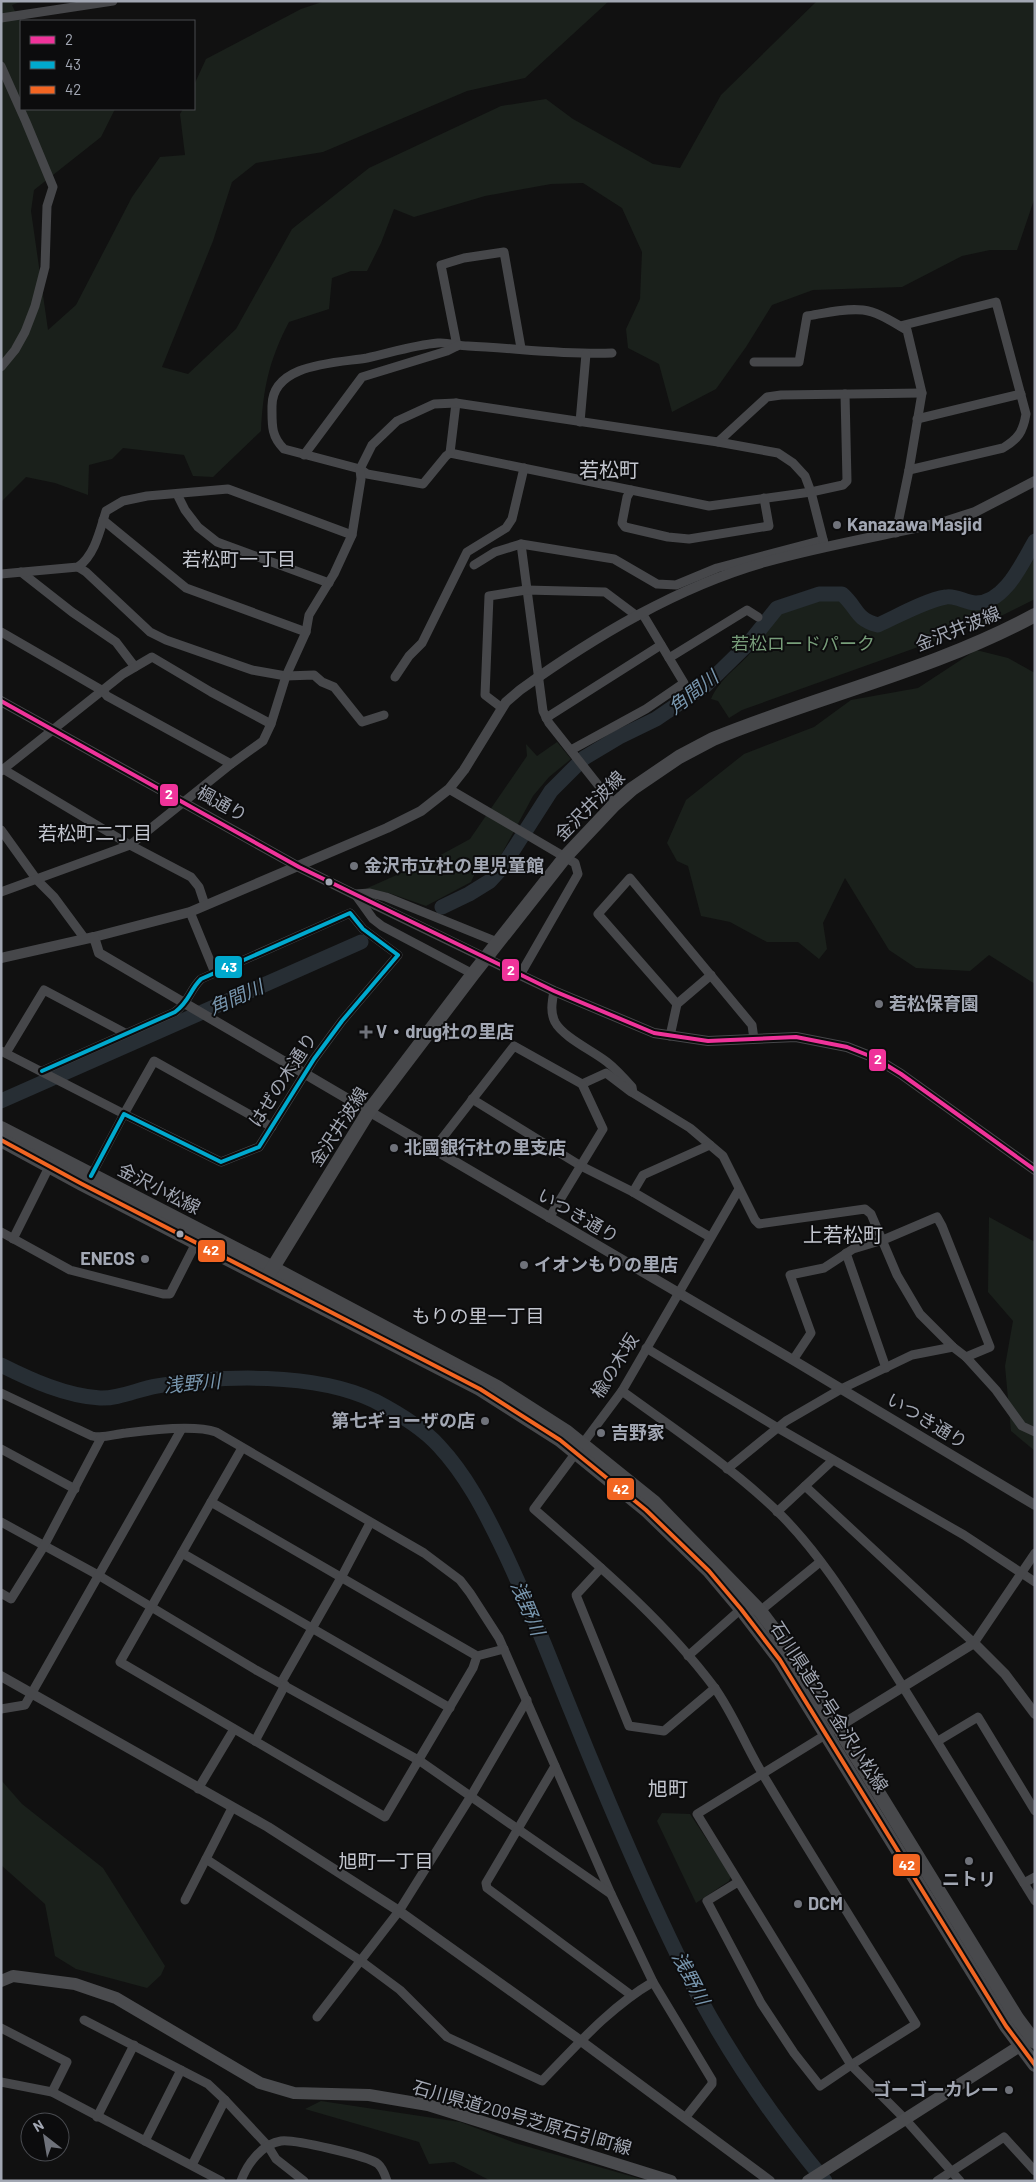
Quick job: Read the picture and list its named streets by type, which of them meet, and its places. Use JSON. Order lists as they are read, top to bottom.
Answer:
{
  "streets": {
    "main road": [
      "金沢井波線",
      "金沢小松線",
      "石川県道22号金沢小松線",
      "石川県道209号芝原石引町線"
    ],
    "street": [
      "楓通り",
      "はぜの木通り",
      "いつき通り",
      "楡の木坂"
    ]
  },
  "crossings": [
    ["金沢井波線", "金沢小松線"],
    ["金沢井波線", "いつき通り"],
    ["はぜの木通り", "いつき通り"],
    ["いつき通り", "楡の木坂"],
    ["楡の木坂", "石川県道22号金沢小松線"]
  ],
  "districts": [
    "若松町",
    "若松町一丁目",
    "若松町二丁目",
    "上若松町",
    "もりの里一丁目",
    "旭町",
    "旭町一丁目"
  ],
  "water": ["角間川", "浅野川"],
  "parks": ["若松ロードパーク"],
  "places": {
    "other": [
      "Kanazawa Masjid",
      "金沢市立杜の里児童館",
      "若松保育園",
      "北國銀行杜の里支店",
      "ENEOS",
      "イオンもりの里店",
      "第七ギョーザの店",
      "吉野家",
      "ニトリ",
      "DCM",
      "ゴーゴーカレー"
    ],
    "health": ["V・drug杜の里店"]
  },
  "lines": ["transit line 2", "transit line 43", "transit line 42"],
  "legend": ["2", "43", "42"],
  "north": "top left"
}
